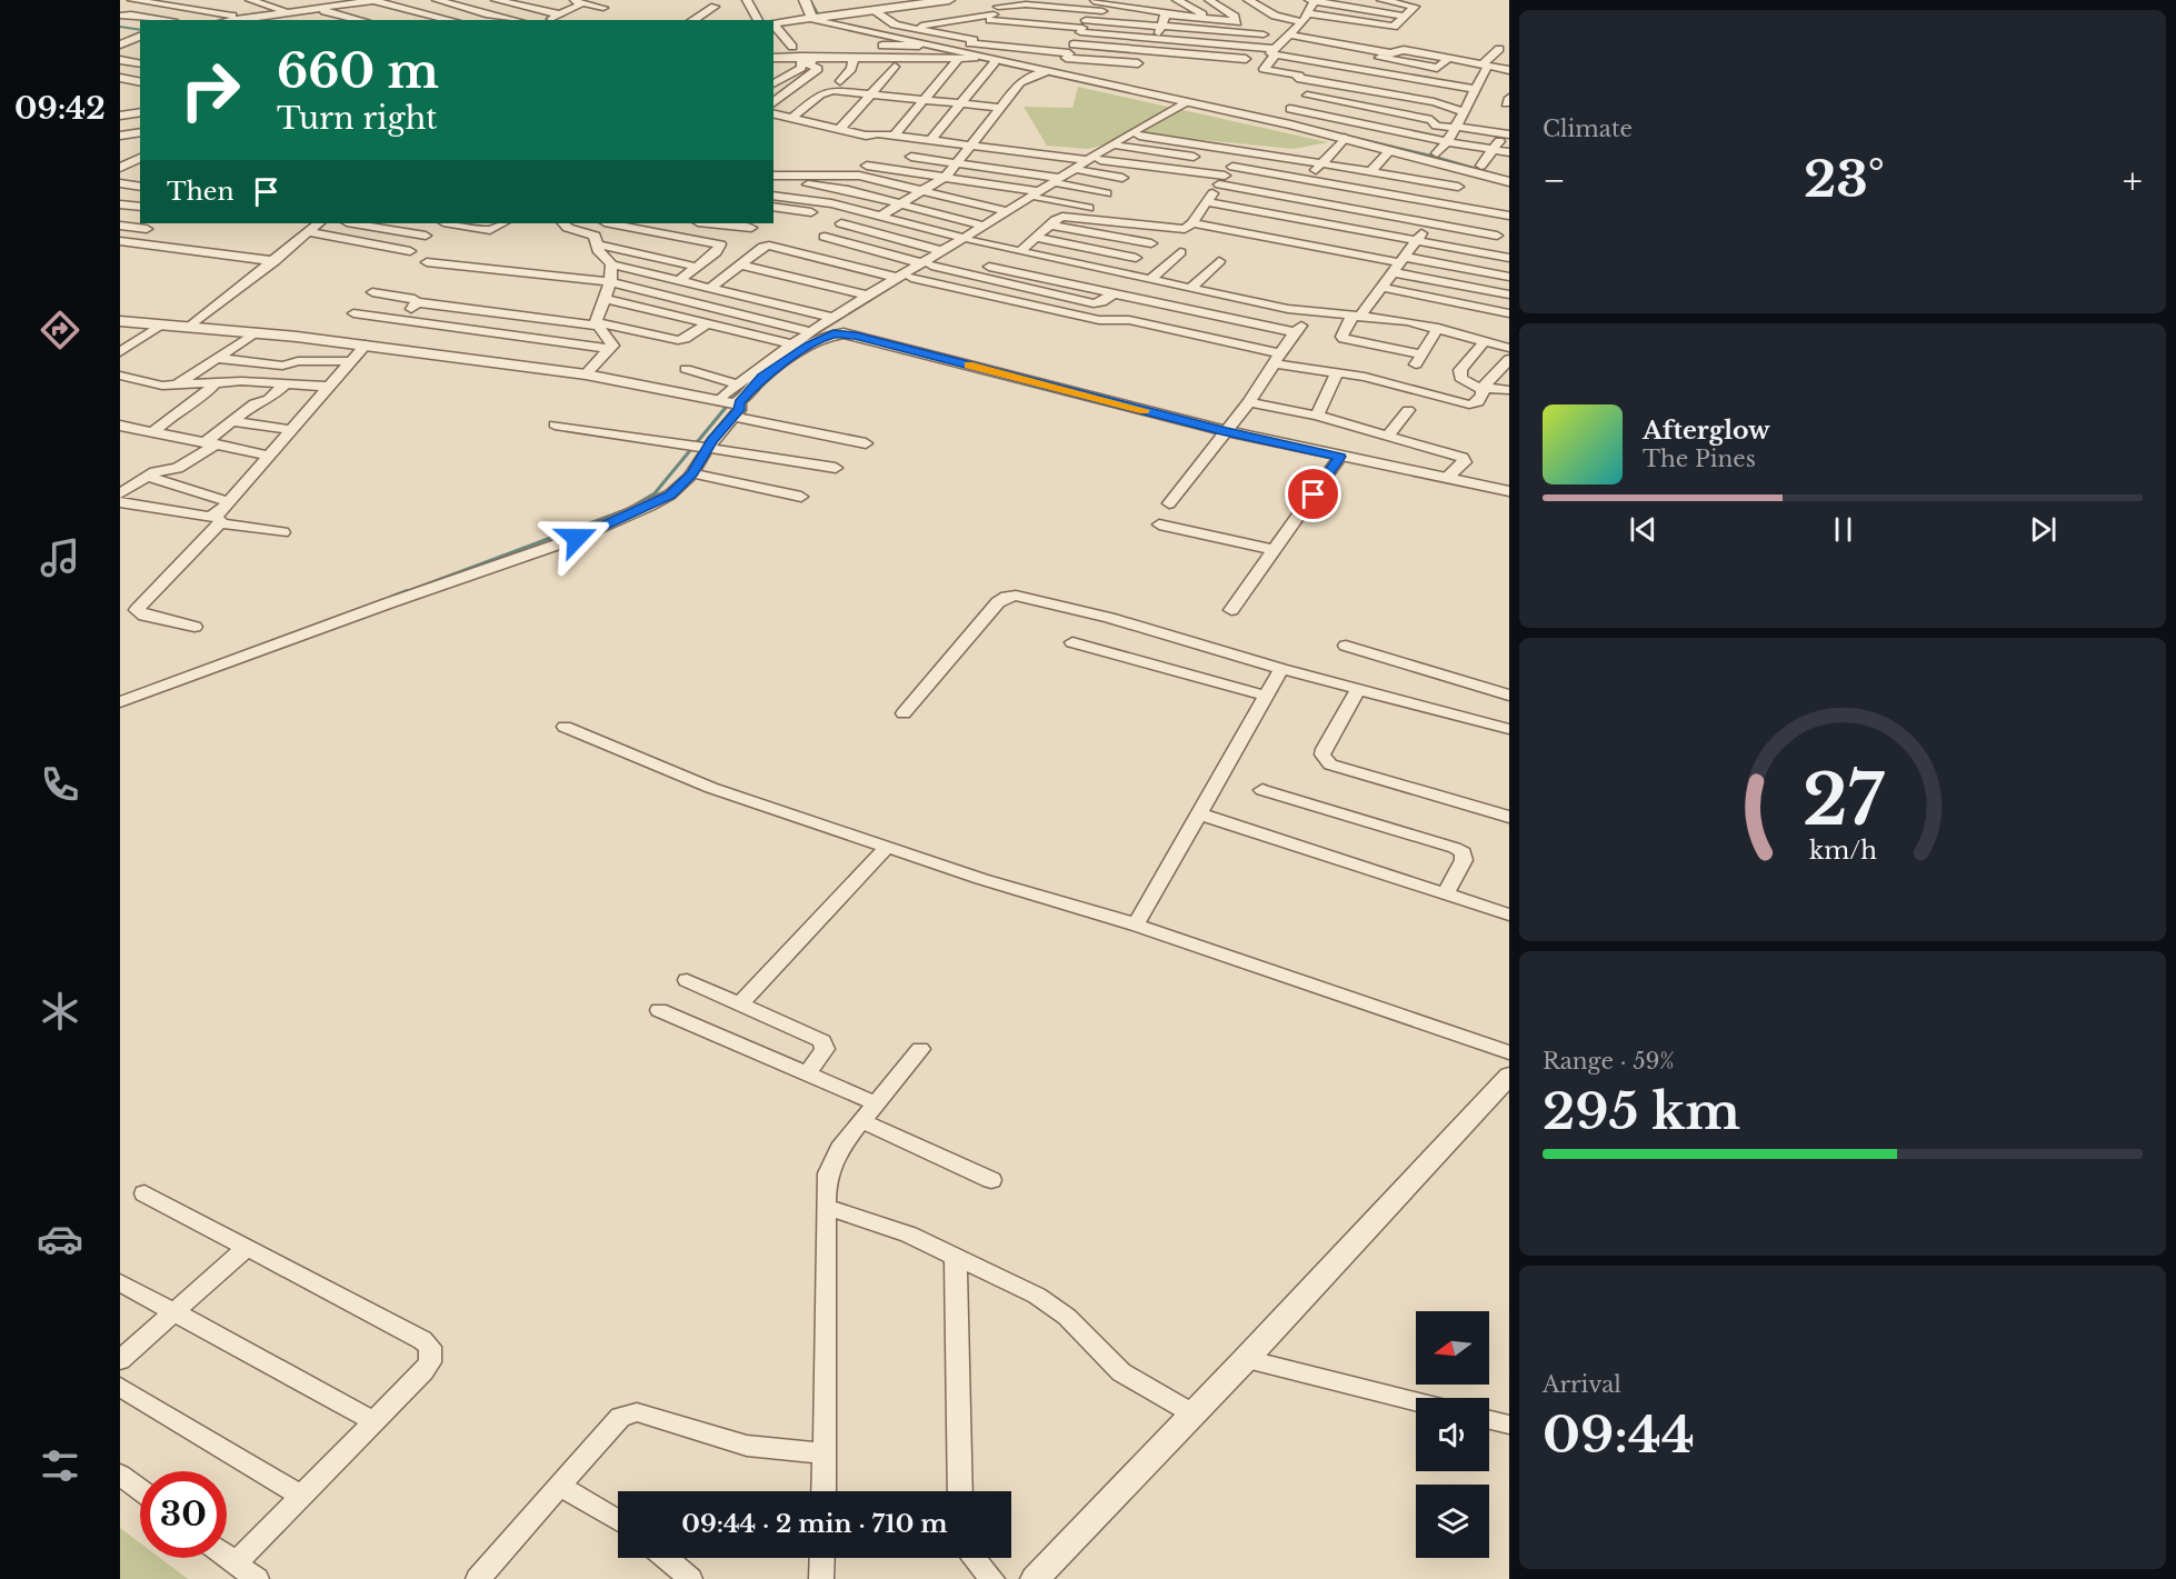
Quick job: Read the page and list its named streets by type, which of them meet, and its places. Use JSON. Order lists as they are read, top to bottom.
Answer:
{
  "north": "left",
  "page": {
    "tabs": "09:42",
    "tile": [
      "Climate",
      ["Range · 59%", "295 km"],
      ["Arrival", "09:44"]
    ],
    "turn": ["660 m", "Turn right"],
    "heat": ["−", "23°", "+"],
    "then": "Then",
    "song": ["Afterglow", "The Pines"],
    "limit": "30",
    "trip": "09:44 · 2 min · 710 m",
    "gauge": ["27", "km/h"]
  }
}
